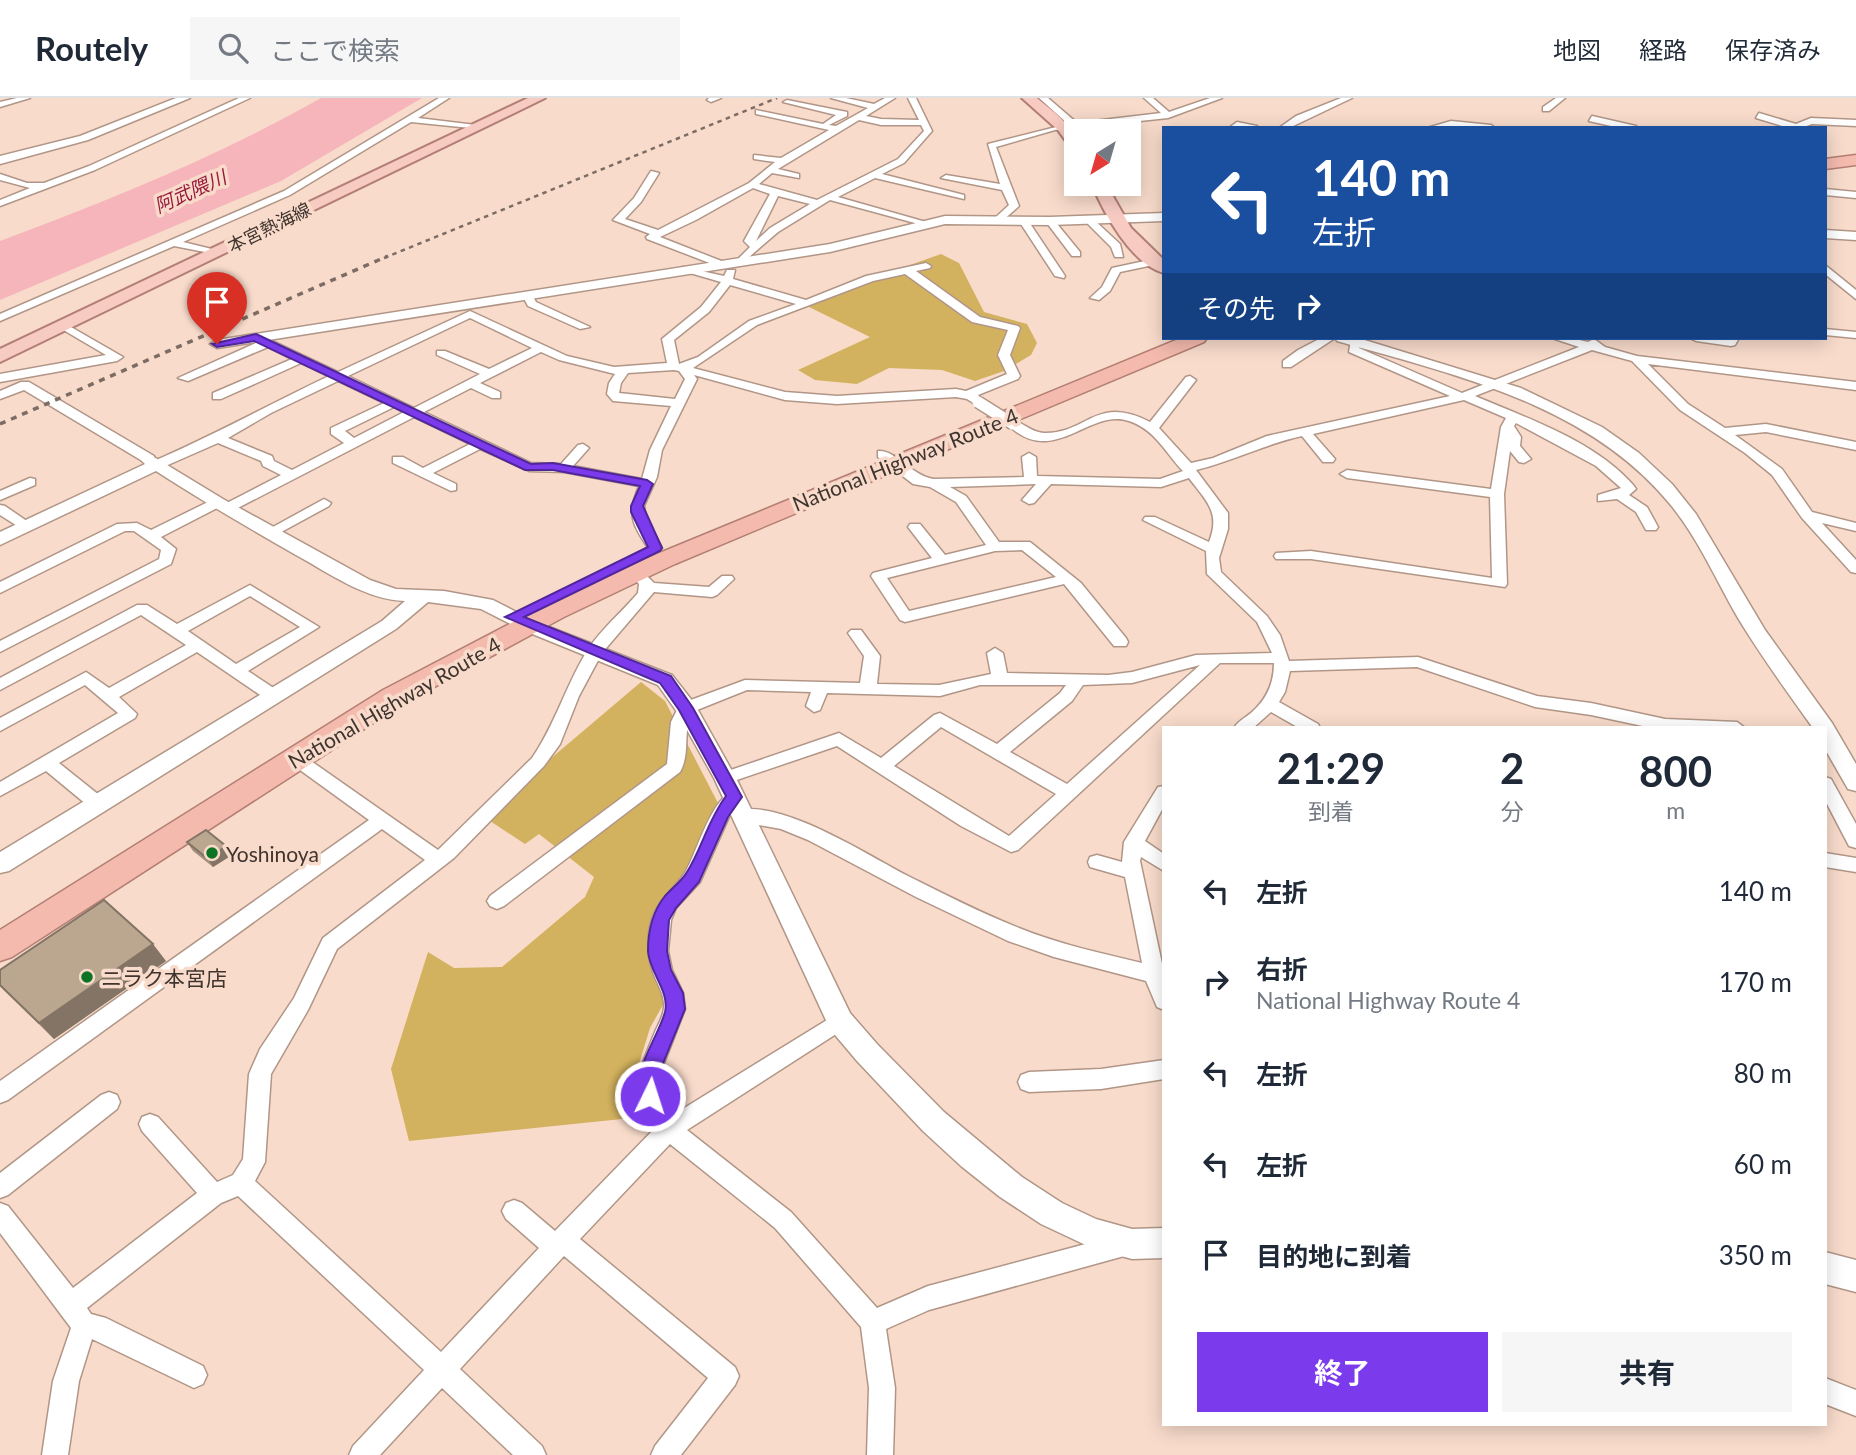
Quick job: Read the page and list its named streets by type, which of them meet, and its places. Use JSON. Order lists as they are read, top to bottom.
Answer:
{
  "streets": {
    "highway": ["National Highway Route 4"],
    "main road": ["本宮熱海線"]
  },
  "water": ["阿武隈川"],
  "places": ["Yoshinoya", "ニラク本宮店"],
  "north": "bottom left",
  "page": {
    "header": "Routely",
    "search": "ここで検索",
    "nav": ["地図", "経路", "保存済み"],
    "turn": ["140 m", "左折"],
    "then": "その先",
    "eta": [
      "21:29",
      "到着",
      "2",
      "分",
      "800",
      "m"
    ],
    "list": [
      {
        "name": "左折",
        "value": "140 m"
      },
      {
        "name": "右折",
        "note": "National Highway Route 4",
        "value": "170 m"
      },
      {
        "name": "左折",
        "value": "80 m"
      },
      {
        "name": "左折",
        "value": "60 m"
      },
      {
        "name": "目的地に到着",
        "value": "350 m"
      }
    ],
    "buttons": ["終了", "共有"]
  }
}
